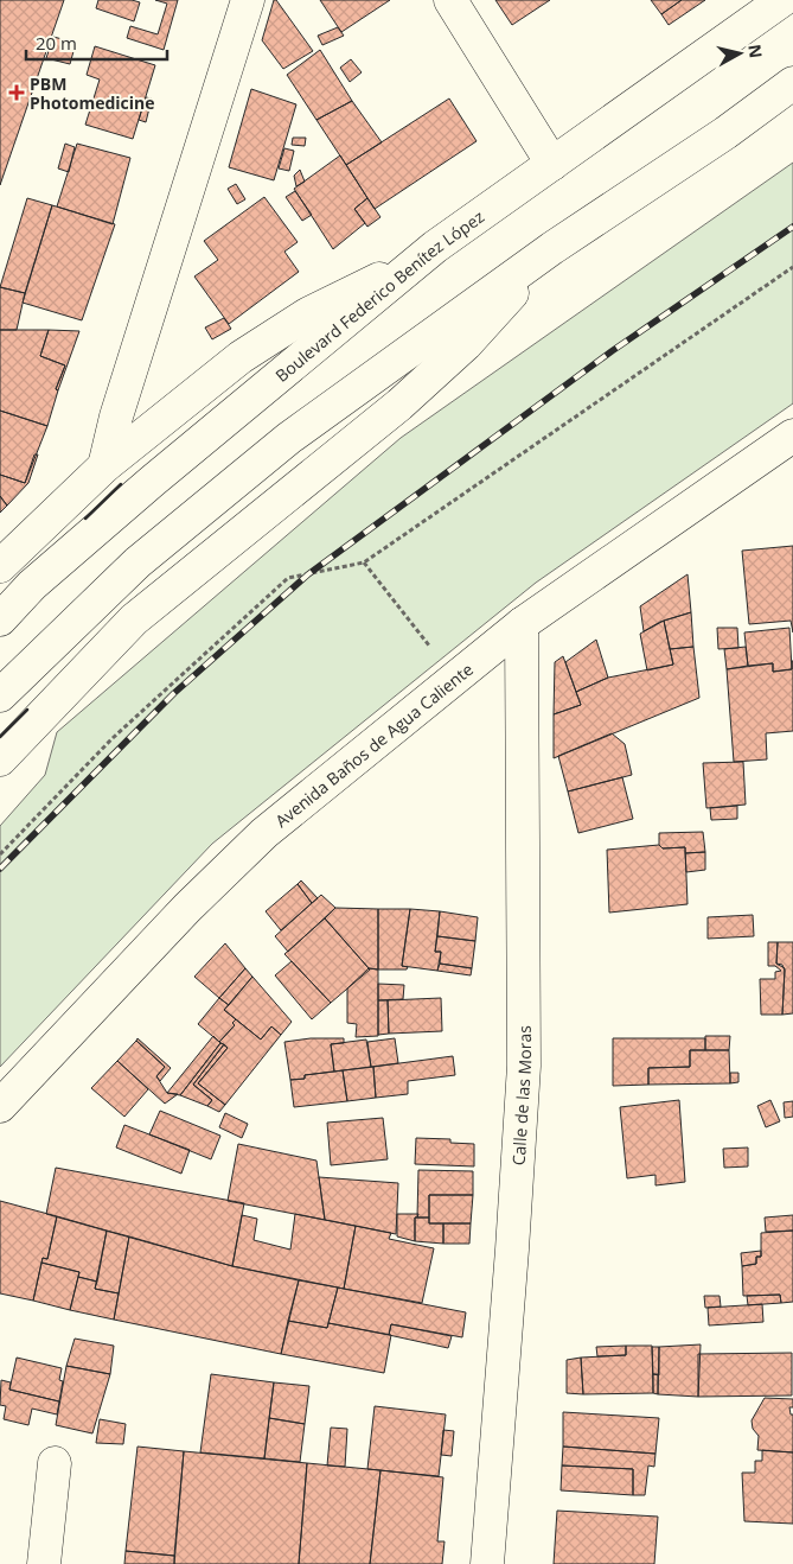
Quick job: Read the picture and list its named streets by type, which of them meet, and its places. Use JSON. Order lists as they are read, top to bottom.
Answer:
{
  "streets": {
    "main road": ["Boulevard Federico Benítez López", "Avenida Baños de Agua Caliente", "Calle de las Moras"]
  },
  "crossings": [
    ["Avenida Baños de Agua Caliente", "Calle de las Moras"]
  ],
  "places": {
    "health": ["PBM Photomedicine"]
  },
  "scale_bar": "20 m",
  "north": "right"
}
